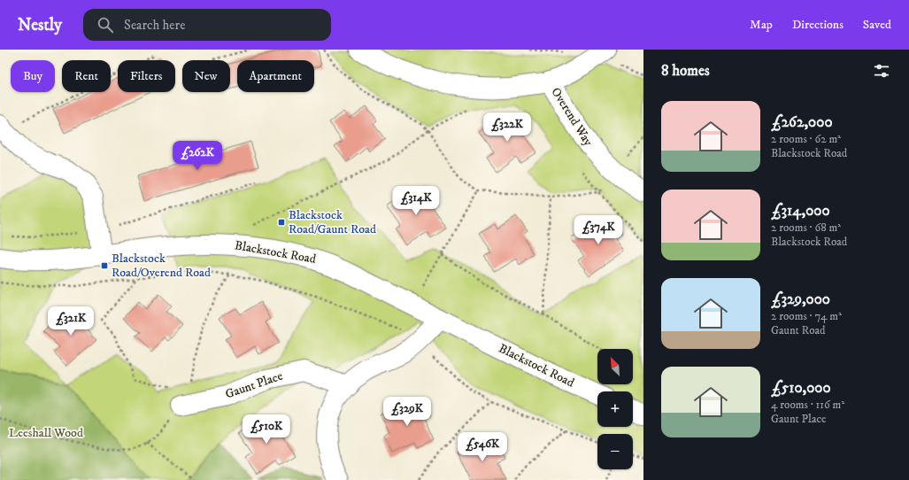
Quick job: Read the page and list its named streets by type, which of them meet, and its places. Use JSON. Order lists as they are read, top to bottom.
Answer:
{
  "streets": {
    "street": ["Overend Way", "Blackstock Road", "Gaunt Place"]
  },
  "parks": ["Leeshall Wood"],
  "places": {
    "transit": ["Blackstock Road/Gaunt Road", "Blackstock Road/Overend Road"]
  },
  "north": "top left",
  "page": {
    "header": "Nestly",
    "search": "Search here",
    "nav": ["Map", "Directions", "Saved"],
    "heading": "8 homes",
    "chip": [
      "Buy",
      "Rent",
      "Filters",
      "New",
      "Apartment"
    ],
    "list": [
      {
        "name": "£262,000",
        "note": "2 rooms · 62 m² · Blackstock Road"
      },
      {
        "name": "£314,000",
        "note": "2 rooms · 68 m² · Blackstock Road"
      },
      {
        "name": "£329,000",
        "note": "2 rooms · 74 m² · Gaunt Road"
      },
      {
        "name": "£510,000",
        "note": "4 rooms · 116 m² · Gaunt Place"
      }
    ],
    "price": [
      "£322K",
      "£262K",
      "£314K",
      "£374K",
      "£321K",
      "£329K",
      "£510K",
      "£546K"
    ],
    "map_buttons": ["+", "−"]
  }
}
